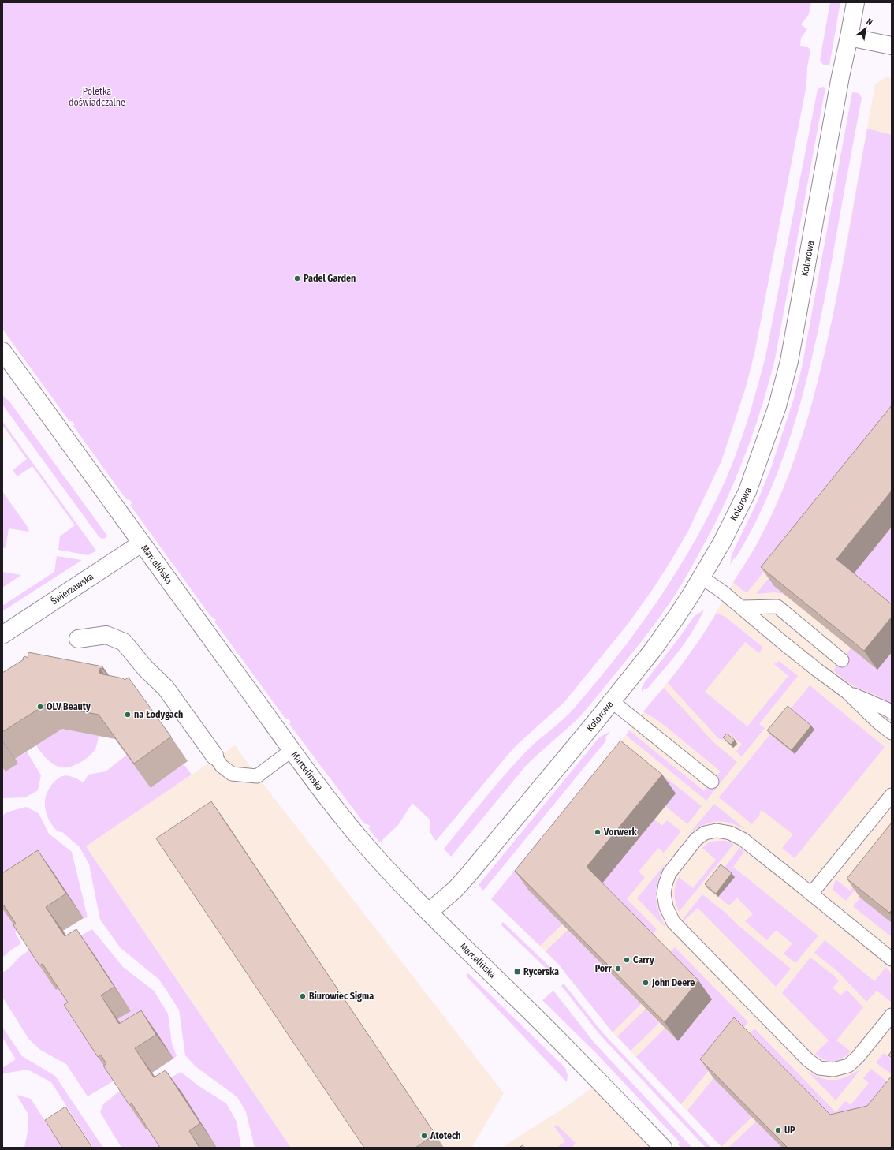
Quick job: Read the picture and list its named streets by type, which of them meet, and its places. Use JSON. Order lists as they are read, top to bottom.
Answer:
{
  "streets": {
    "street": ["Kolorowa", "Marcelińska", "Świerzawska"]
  },
  "crossings": [
    ["Kolorowa", "Marcelińska"],
    ["Marcelińska", "Świerzawska"]
  ],
  "parks": ["Poletka doświadczalne"],
  "places": {
    "other": [
      "Padel Garden",
      "OLV Beauty",
      "na Łodygach",
      "Vorwerk",
      "Carry",
      "Porr",
      "John Deere",
      "Biurowiec Sigma",
      "UP",
      "Atotech"
    ],
    "transit": ["Rycerska"]
  },
  "north": "top right"
}
